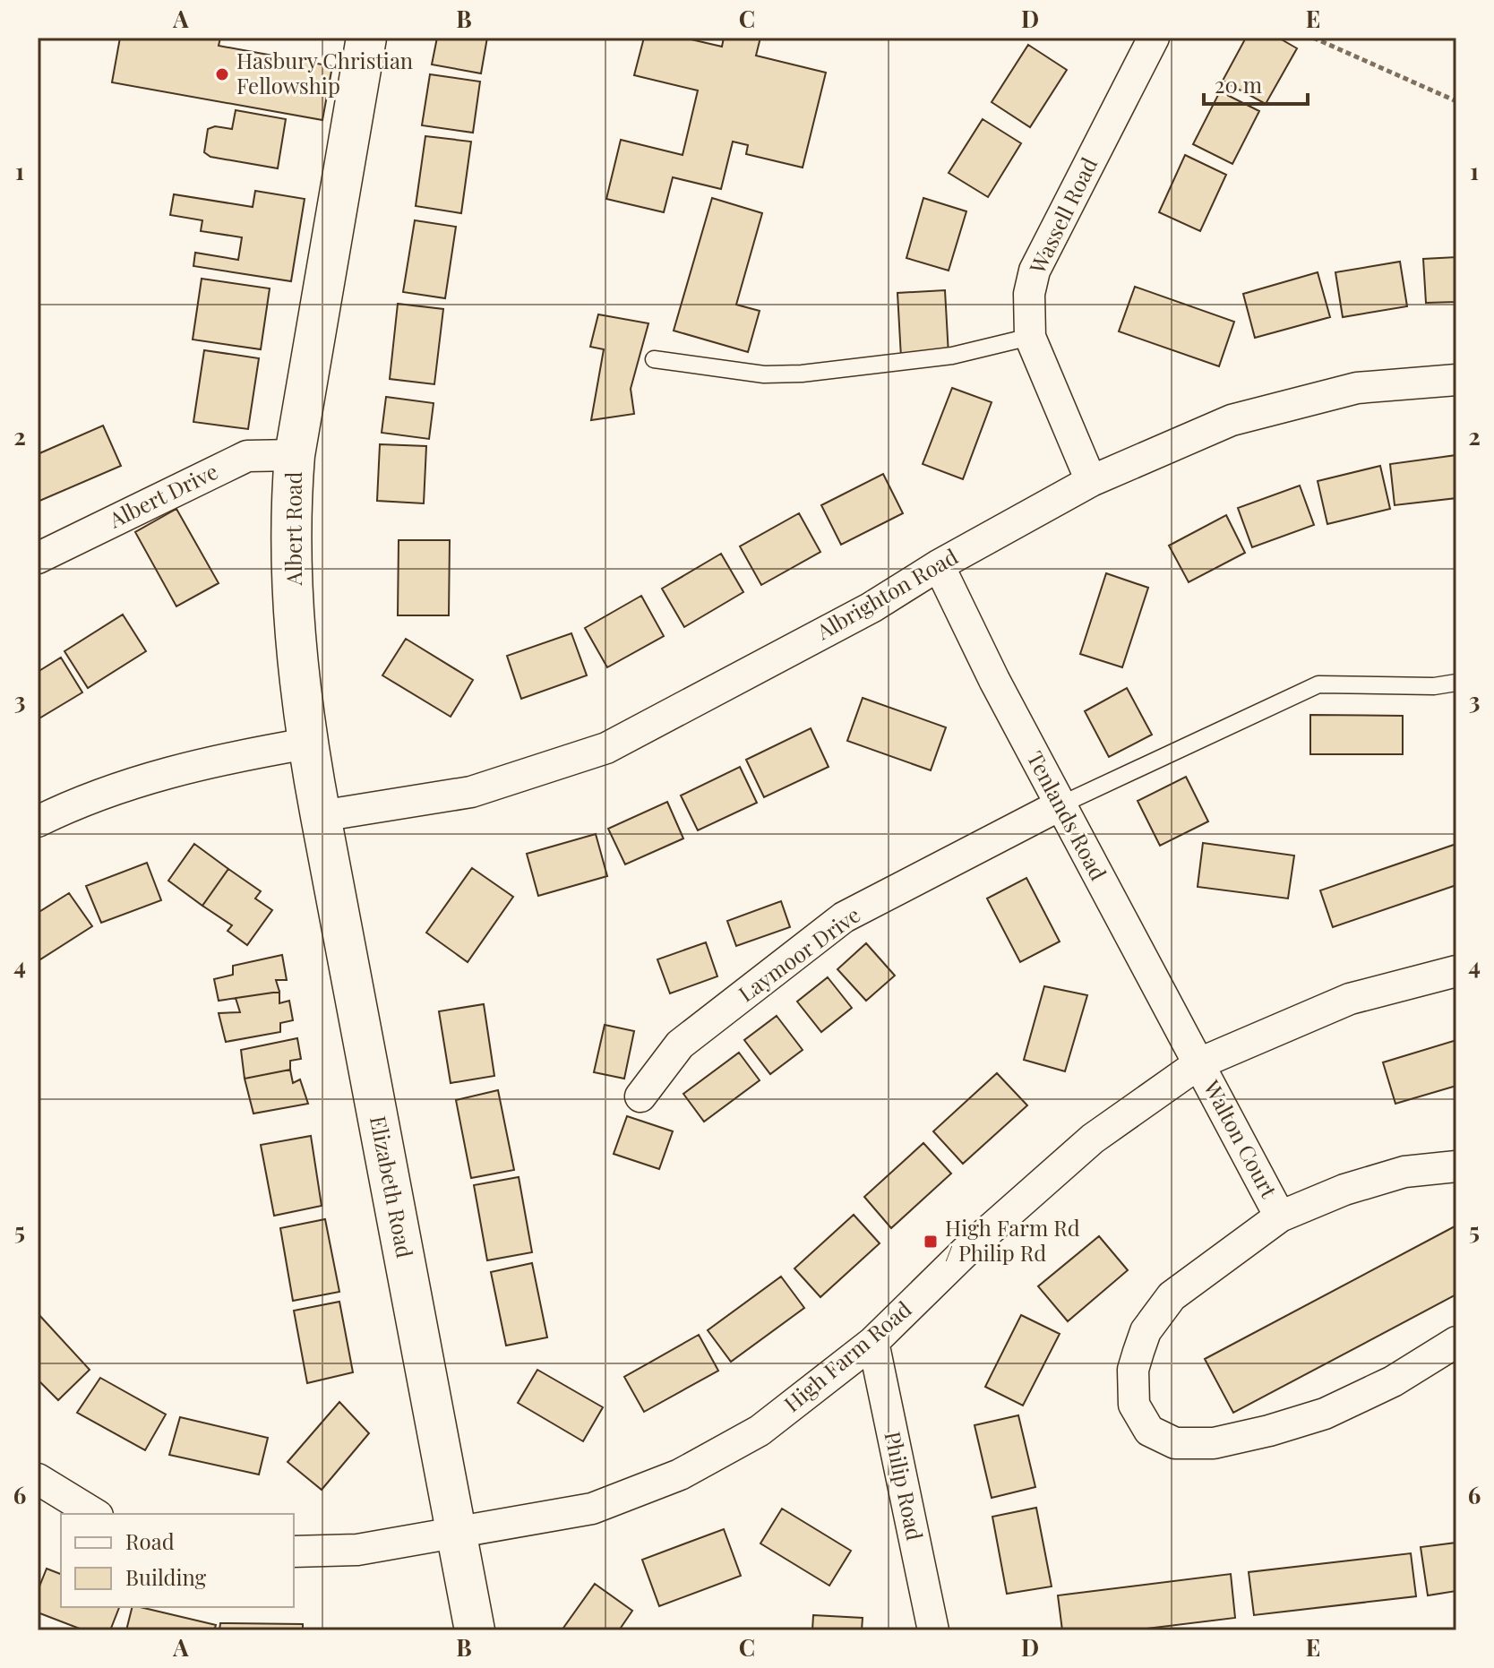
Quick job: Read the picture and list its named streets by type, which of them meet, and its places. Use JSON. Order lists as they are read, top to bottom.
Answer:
{
  "streets": {
    "street": [
      "Wassell Road",
      "Albert Drive",
      "Albert Road",
      "Albrighton Road",
      "Tenlands Road",
      "Laymoor Drive",
      "Walton Court",
      "Elizabeth Road",
      "High Farm Road",
      "Philip Road"
    ]
  },
  "crossings": [
    ["Wassell Road", "Albrighton Road"],
    ["Albert Drive", "Albert Road"],
    ["Albert Road", "Elizabeth Road"],
    ["Albrighton Road", "Tenlands Road"],
    ["Albrighton Road", "Elizabeth Road"],
    ["Tenlands Road", "Laymoor Drive"],
    ["Tenlands Road", "Walton Court"],
    ["Tenlands Road", "High Farm Road"],
    ["Walton Court", "High Farm Road"],
    ["Elizabeth Road", "High Farm Road"],
    ["High Farm Road", "Philip Road"]
  ],
  "places": {
    "other": ["Hasbury Christian Fellowship"],
    "transit": ["High Farm Rd / Philip Rd"]
  },
  "legend": ["Road", "Building"],
  "scale_bar": "20 m",
  "grid": {
    "columns": [
      "A",
      "B",
      "C",
      "D",
      "E"
    ],
    "rows": [
      "1",
      "2",
      "3",
      "4",
      "5",
      "6"
    ]
  }
}
